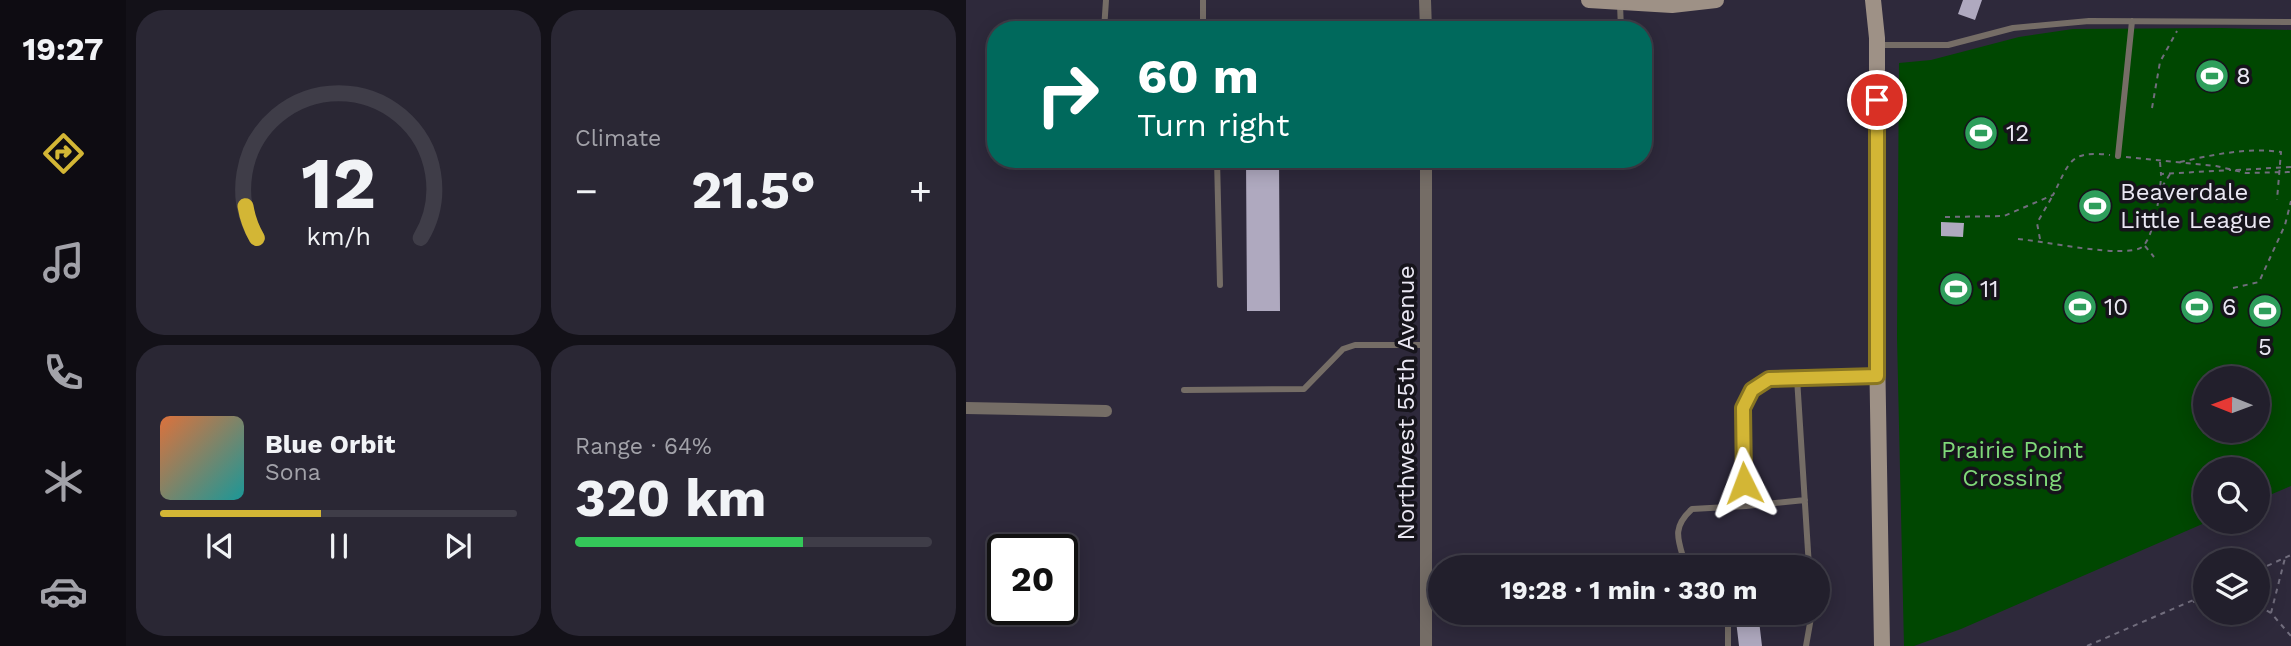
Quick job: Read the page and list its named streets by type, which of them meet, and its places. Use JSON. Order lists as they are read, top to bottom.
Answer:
{
  "streets": {
    "street": ["Northwest 55th Avenue"]
  },
  "parks": ["Prairie Point Crossing"],
  "places": {
    "sports": [
      "8",
      "12",
      "Beaverdale Little League",
      "11",
      "10",
      "6",
      "5"
    ]
  },
  "north": "left",
  "page": {
    "tabs": "19:27",
    "tile": [
      "Climate",
      ["Range · 64%", "320 km"]
    ],
    "turn": ["60 m", "Turn right"],
    "heat": ["−", "21.5°", "+"],
    "song": ["Blue Orbit", "Sona"],
    "limit": "20",
    "trip": "19:28 · 1 min · 330 m",
    "gauge": ["12", "km/h"]
  }
}
